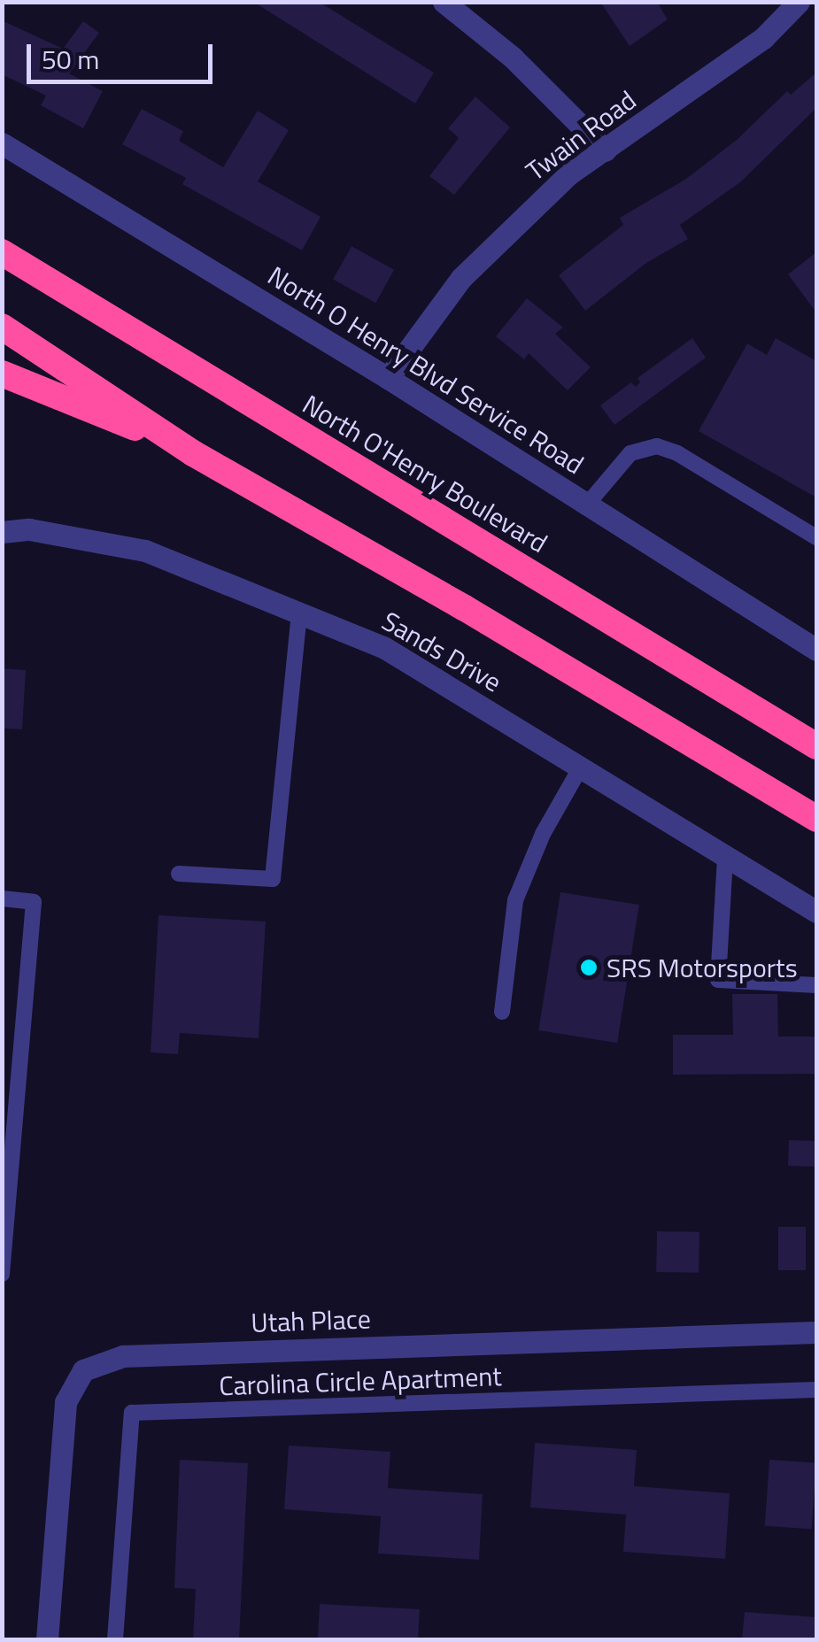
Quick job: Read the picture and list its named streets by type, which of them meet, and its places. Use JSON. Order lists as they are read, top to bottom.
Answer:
{
  "streets": {
    "highway": ["North O'Henry Boulevard"],
    "street": [
      "Twain Road",
      "North O Henry Blvd Service Road",
      "Sands Drive",
      "Utah Place"
    ],
    "lane": ["Carolina Circle Apartment"]
  },
  "crossings": [
    ["Twain Road", "North O Henry Blvd Service Road"]
  ],
  "places": ["SRS Motorsports"],
  "scale_bar": "50 m"
}
